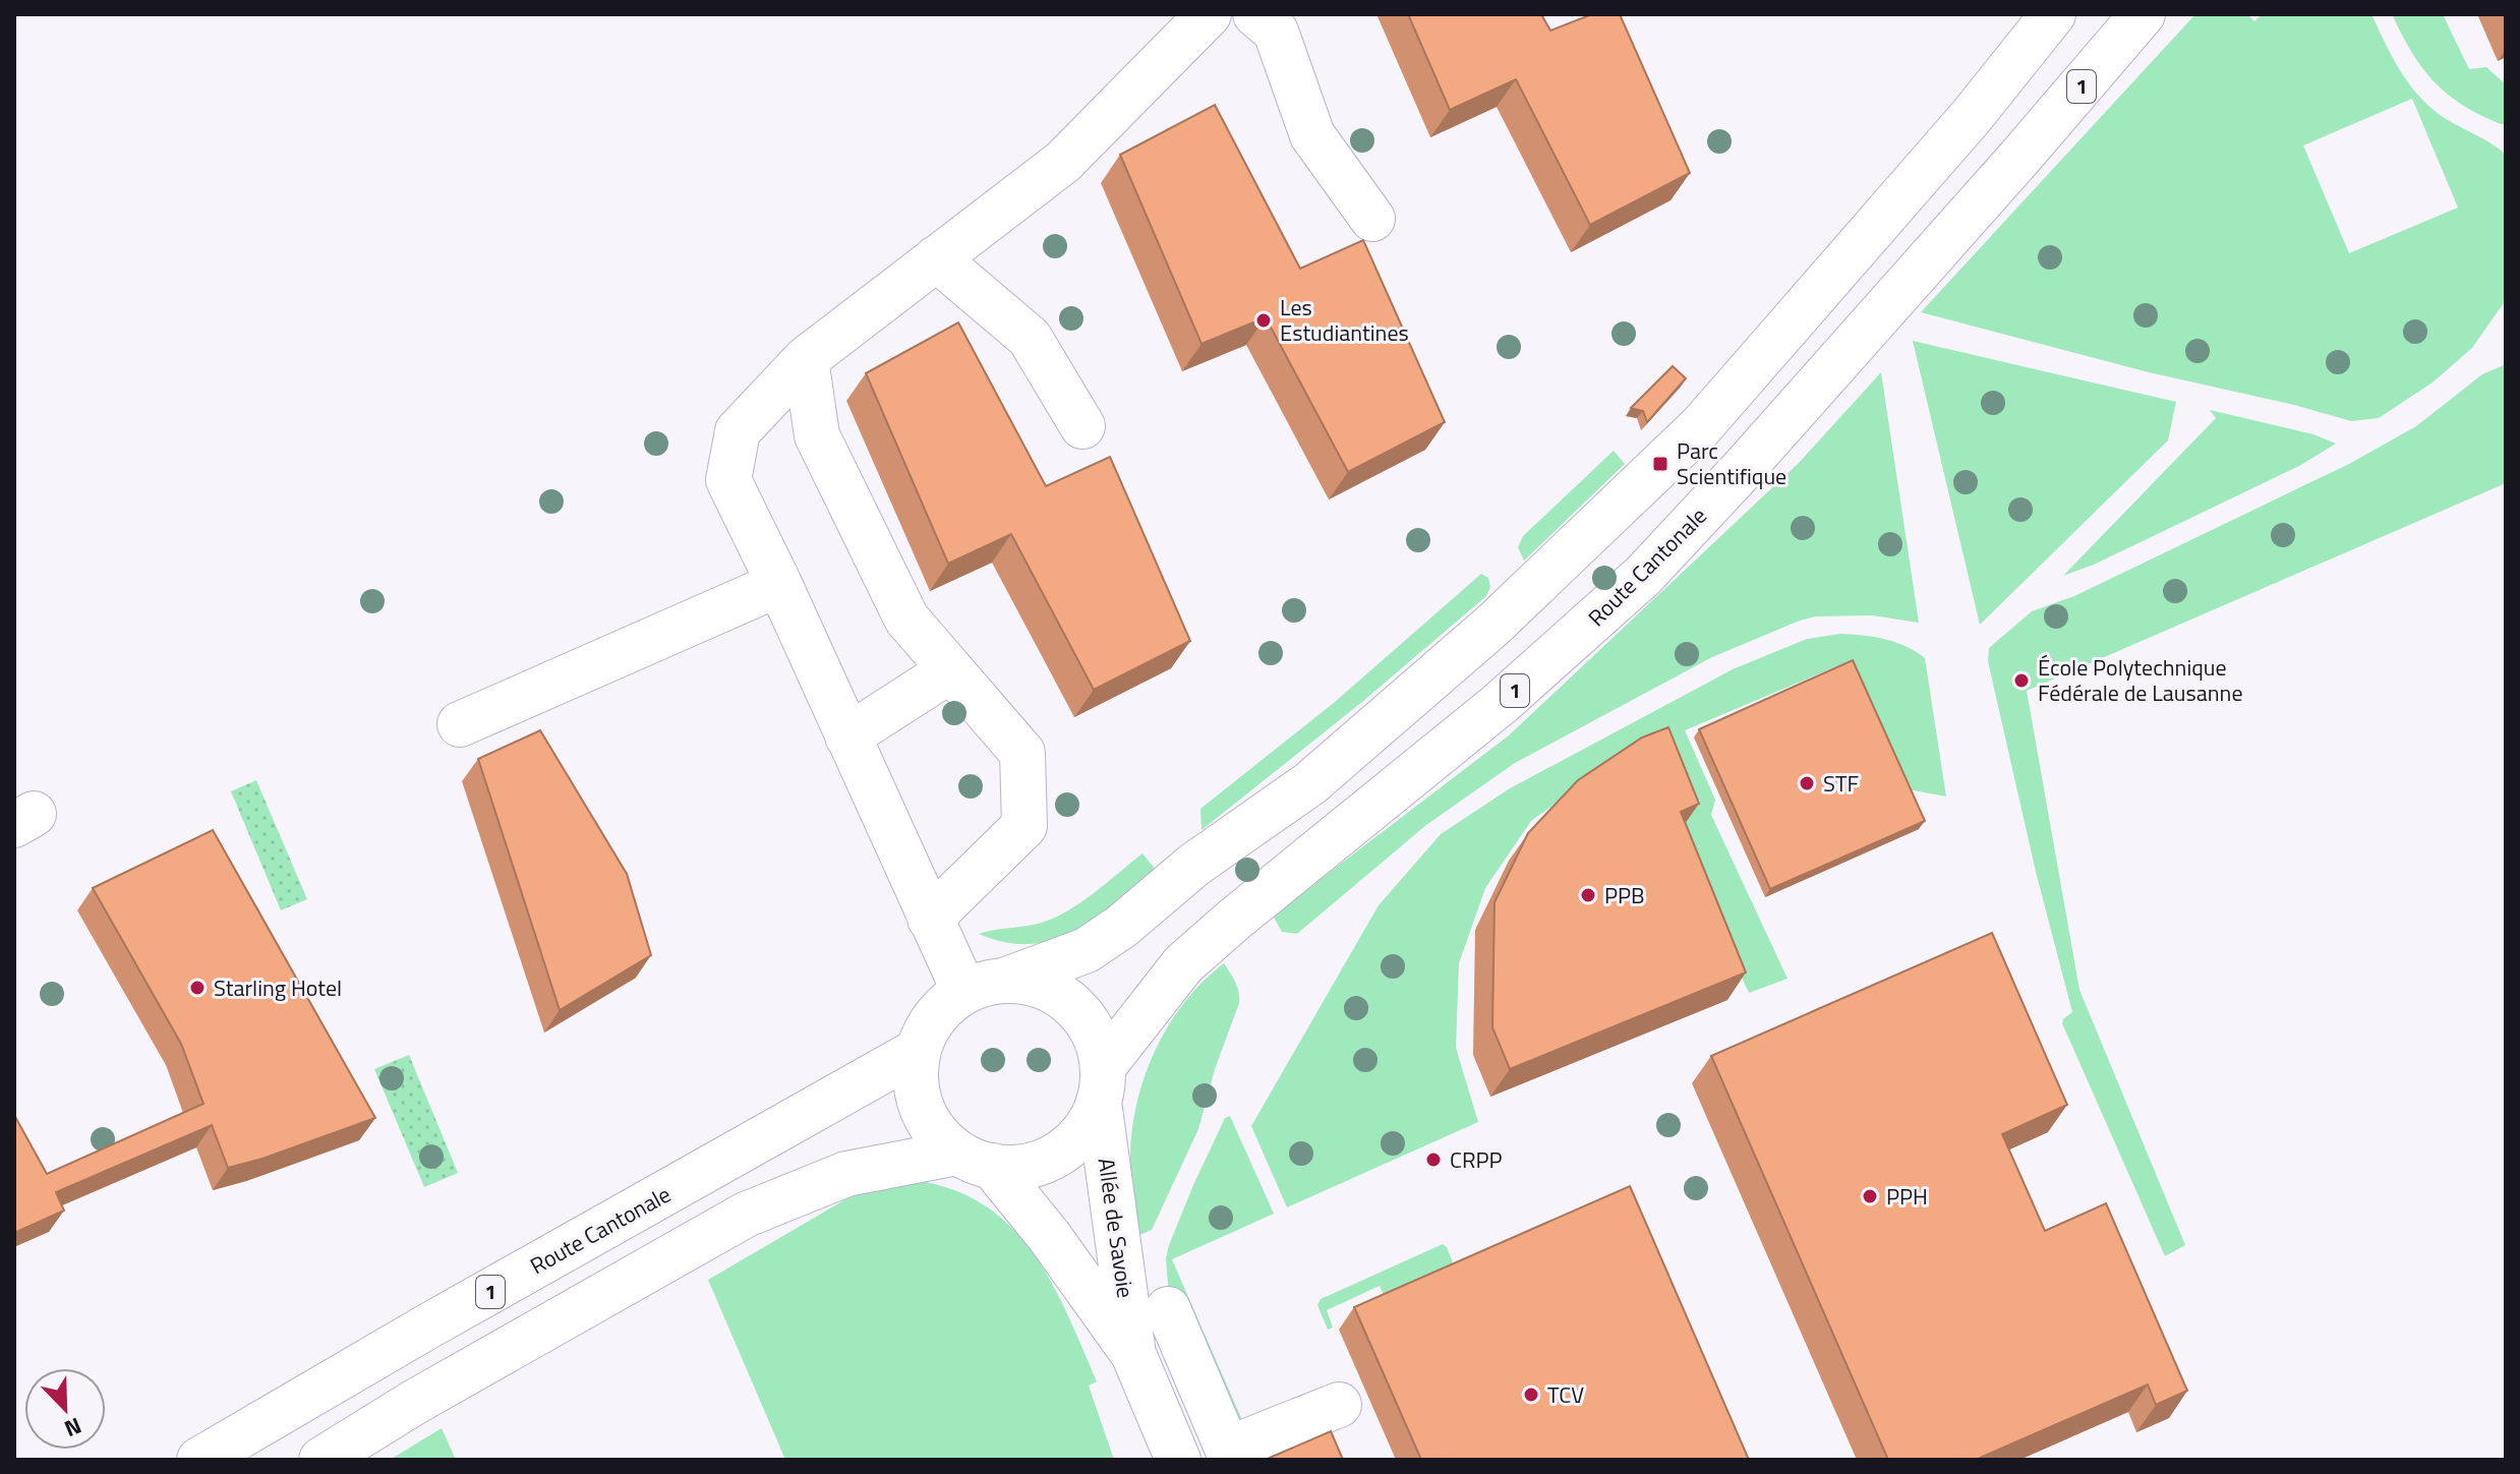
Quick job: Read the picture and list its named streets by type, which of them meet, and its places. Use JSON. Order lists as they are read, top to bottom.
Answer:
{
  "streets": {
    "main road": ["1", "Route Cantonale", "Allée de Savoie"]
  },
  "crossings": [
    ["Route Cantonale", "Allée de Savoie"]
  ],
  "places": {
    "other": [
      "Les Estudiantines",
      "École Polytechnique Fédérale de Lausanne",
      "STF",
      "PPB",
      "Starling Hotel",
      "CRPP",
      "PPH",
      "TCV"
    ],
    "transit": ["Parc Scientifique"]
  },
  "north": "bottom right"
}
